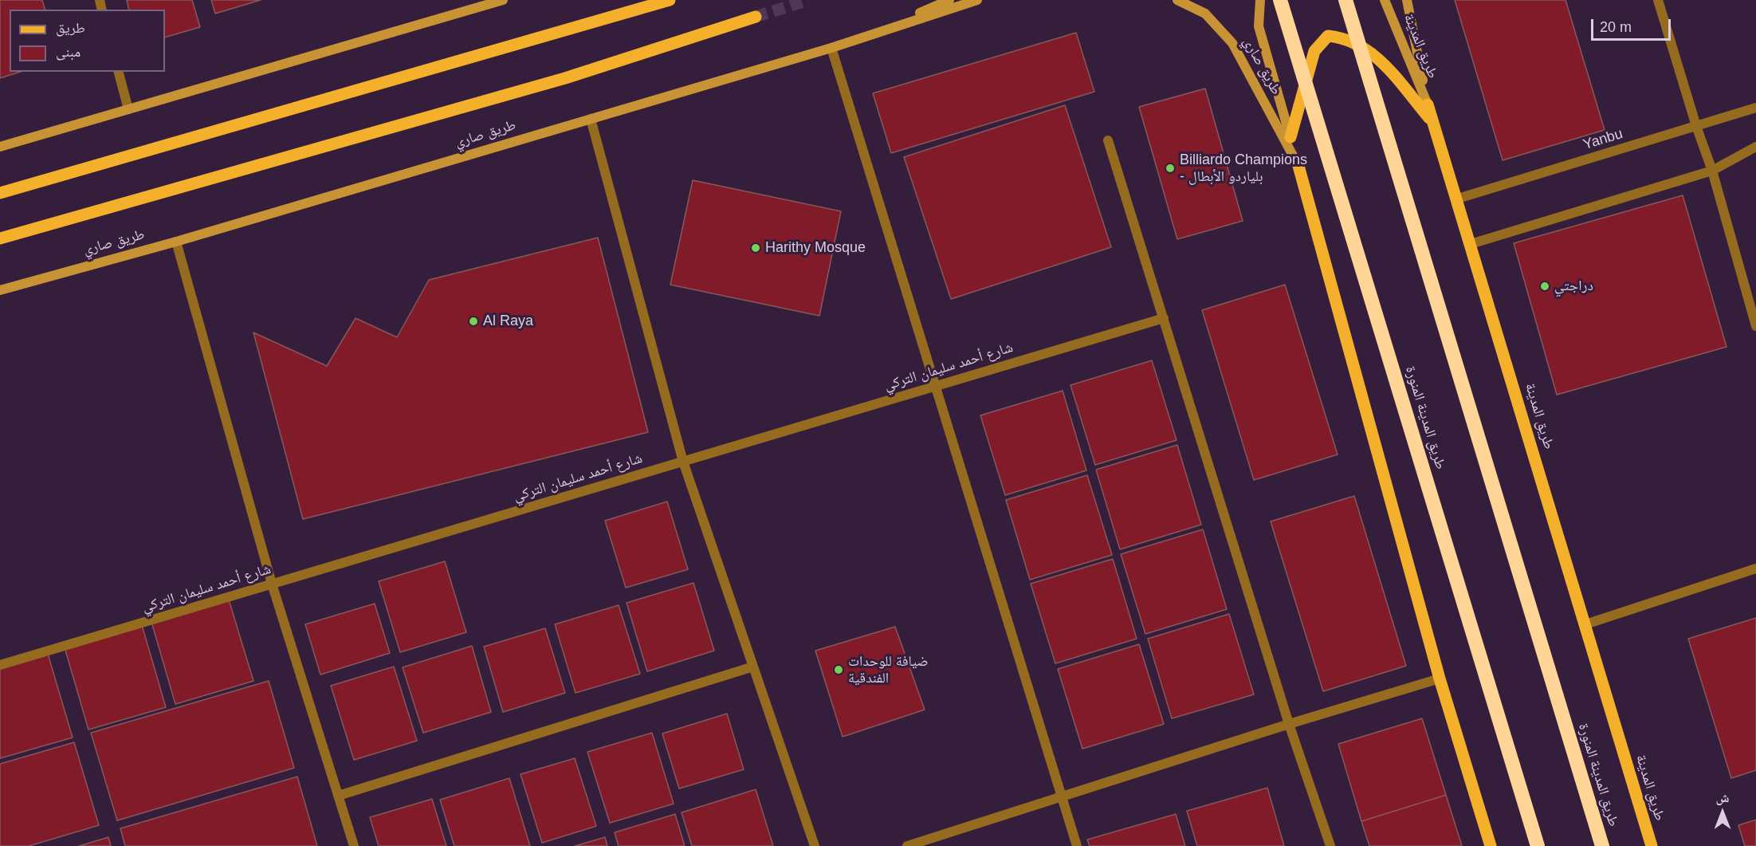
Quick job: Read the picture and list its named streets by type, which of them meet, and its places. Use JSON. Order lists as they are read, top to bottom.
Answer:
{
  "streets": {
    "highway": ["طريق المدينة المنورة"],
    "main road": ["طريق المدينة", "طريق صاري"],
    "street": ["Yanbu", "شارع أحمد سليمان التركي"]
  },
  "crossings": [
    ["طريق المدينة", "Yanbu"]
  ],
  "places": [
    "Billiardo Champions - بلياردو الأبطال",
    "Harithy Mosque",
    "دراجتي",
    "Al Raya",
    "ضيافة للوحدات الفندقية"
  ],
  "legend": ["طريق", "مبنى"],
  "scale_bar": "20 m",
  "north": "top"
}
